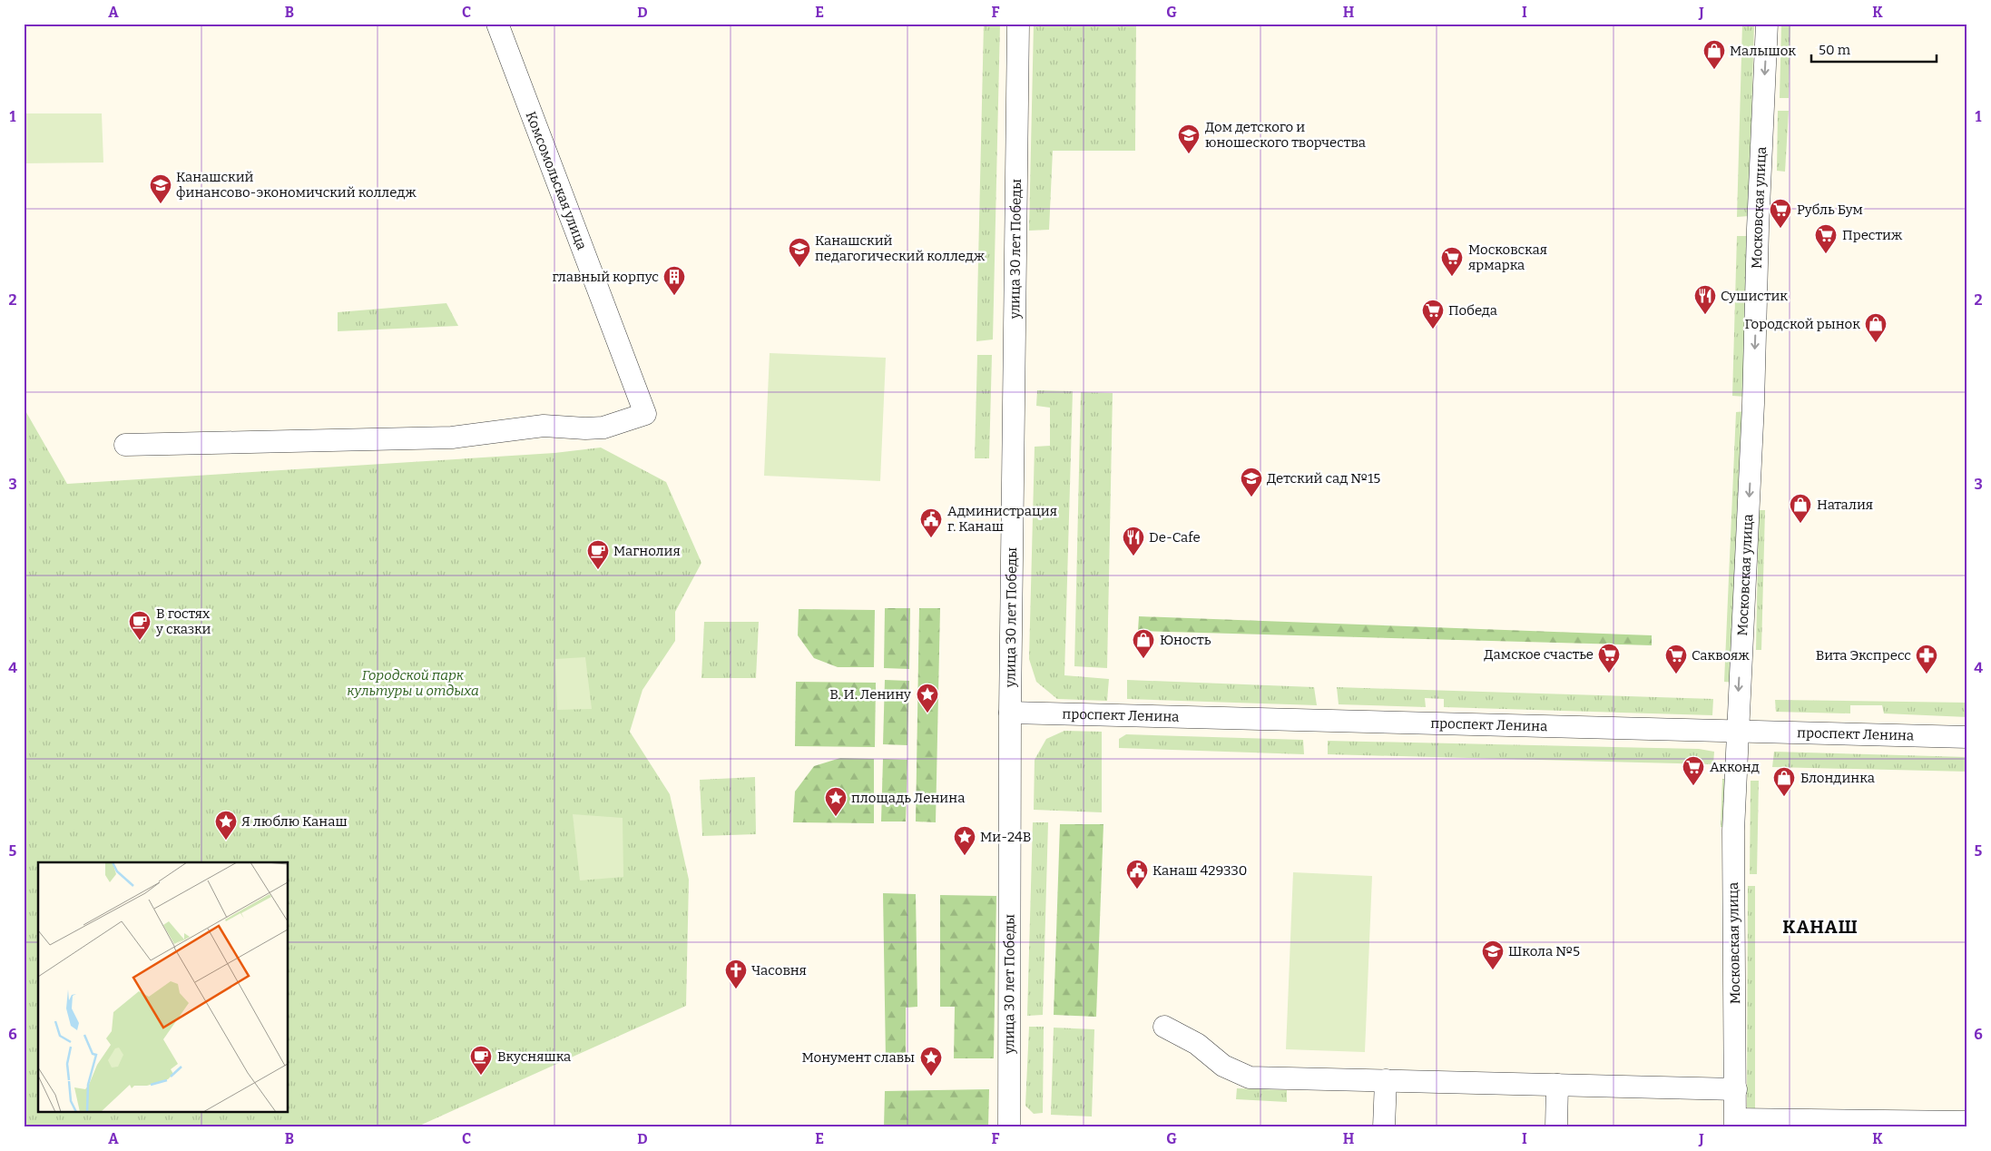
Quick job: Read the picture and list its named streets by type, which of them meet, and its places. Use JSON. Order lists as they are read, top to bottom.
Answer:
{
  "streets": {
    "street": [
      "Комсомольская улица",
      "Московская улица",
      "улица 30 лет Победы",
      "проспект Ленина"
    ]
  },
  "crossings": [
    ["Московская улица", "проспект Ленина"],
    ["улица 30 лет Победы", "проспект Ленина"]
  ],
  "one_way": ["Московская улица"],
  "districts": ["КАНАШ"],
  "parks": ["Городской парк культуры и отдыха"],
  "places": {
    "shop": [
      "Малышок",
      "Городской рынок",
      "Наталия",
      "Юность",
      "Блондинка"
    ],
    "school or university": [
      "Дом детского и юношеского творчества",
      "Канашский финансово-экономичский колледж",
      "Канашский педагогический колледж",
      "Детский сад №15",
      "Школа №5"
    ],
    "supermarket": [
      "Рубль Бум",
      "Престиж",
      "Московская ярмарка",
      "Победа",
      "Дамское счастье",
      "Саквояж",
      "Акконд"
    ],
    "building": ["главный корпус"],
    "restaurant": ["Сушистик", "De-Cafe"],
    "public building": ["Администрация г. Канаш", "Канаш 429330"],
    "cafe": ["Магнолия", "В гостях у сказки", "Вкусняшка"],
    "pharmacy": ["Вита Экспресс"],
    "place": [
      "В. И. Ленину",
      "площадь Ленина",
      "Я люблю Канаш",
      "Ми-24В",
      "Монумент славы"
    ],
    "church": ["Часовня"]
  },
  "scale_bar": "50 m",
  "grid": {
    "columns": [
      "A",
      "B",
      "C",
      "D",
      "E",
      "F",
      "G",
      "H",
      "I",
      "J",
      "K"
    ],
    "rows": [
      "1",
      "2",
      "3",
      "4",
      "5",
      "6"
    ]
  }
}
